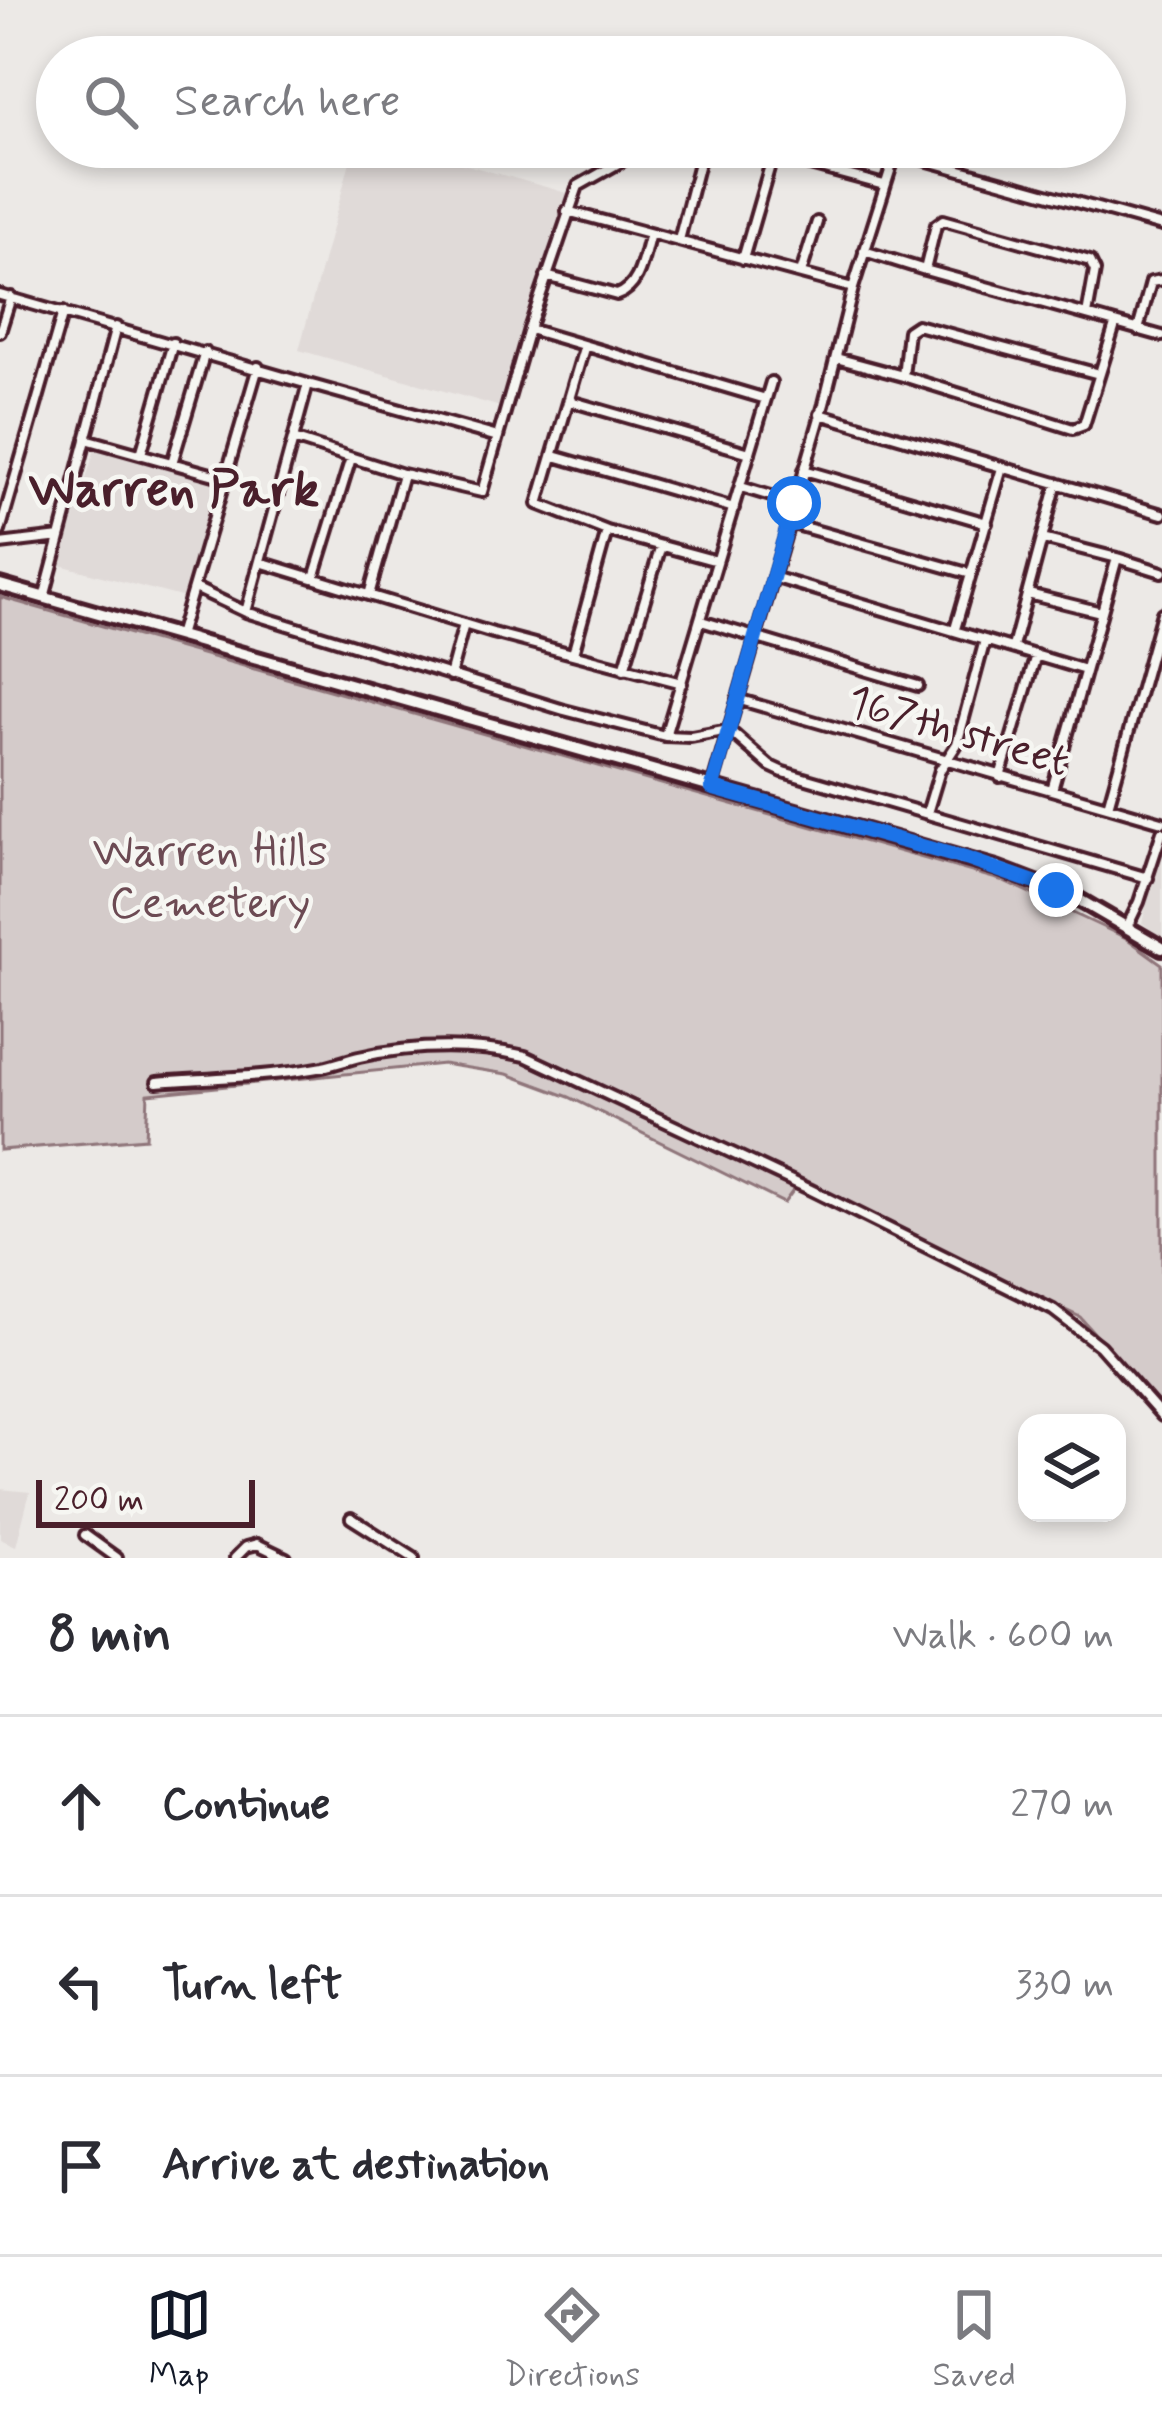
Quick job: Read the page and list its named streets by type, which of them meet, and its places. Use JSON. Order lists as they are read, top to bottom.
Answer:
{
  "streets": {
    "street": ["167th street"]
  },
  "districts": ["Warren Park"],
  "parks": ["Warren Hills Cemetery"],
  "scale_bar": "200 m",
  "page": {
    "search": "Search here",
    "scale": "200 m",
    "heading": ["8 min", "Walk · 600 m"],
    "list": [
      ["Continue", "270 m"],
      ["Turn left", "330 m"],
      "Arrive at destination"
    ],
    "nav": ["Map", "Directions", "Saved"]
  }
}
